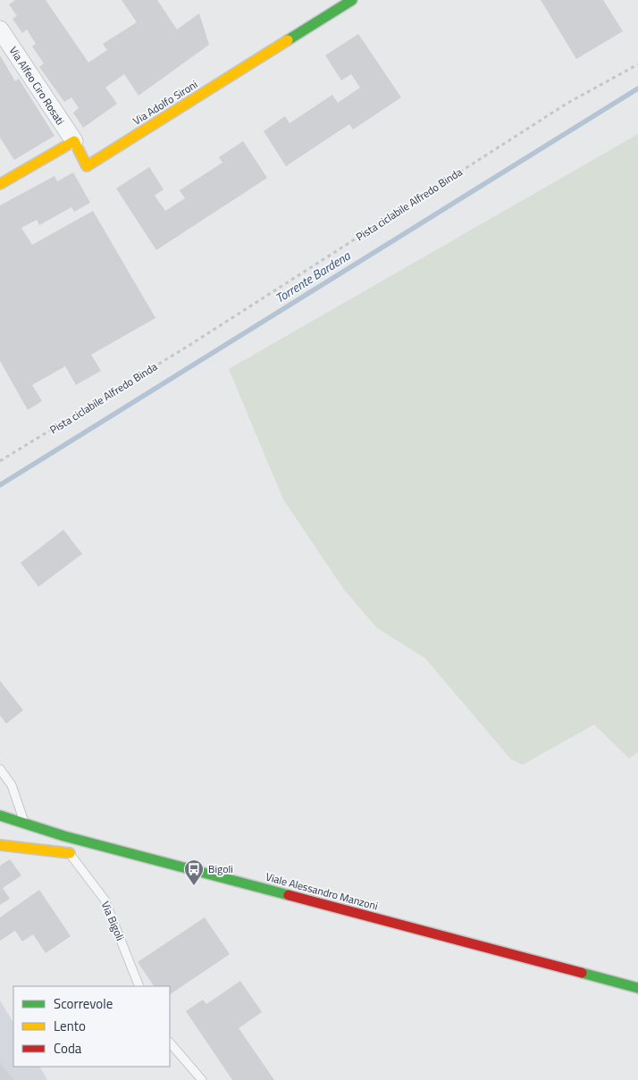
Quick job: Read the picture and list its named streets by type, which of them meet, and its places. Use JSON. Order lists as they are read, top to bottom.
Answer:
{
  "streets": {
    "street": ["Via Alfeo Ciro Rosati", "Via Adolfo Sironi", "Viale Alessandro Manzoni"],
    "lane": ["Via Bigoli"],
    "path": ["Pista ciclabile Alfredo Binda"]
  },
  "crossings": [
    ["Via Alfeo Ciro Rosati", "Via Adolfo Sironi"],
    ["Viale Alessandro Manzoni", "Via Bigoli"]
  ],
  "water": ["Torrente Bardena"],
  "places": {
    "bus stop": ["Bigoli"]
  },
  "legend": ["Scorrevole", "Lento", "Coda"]
}
